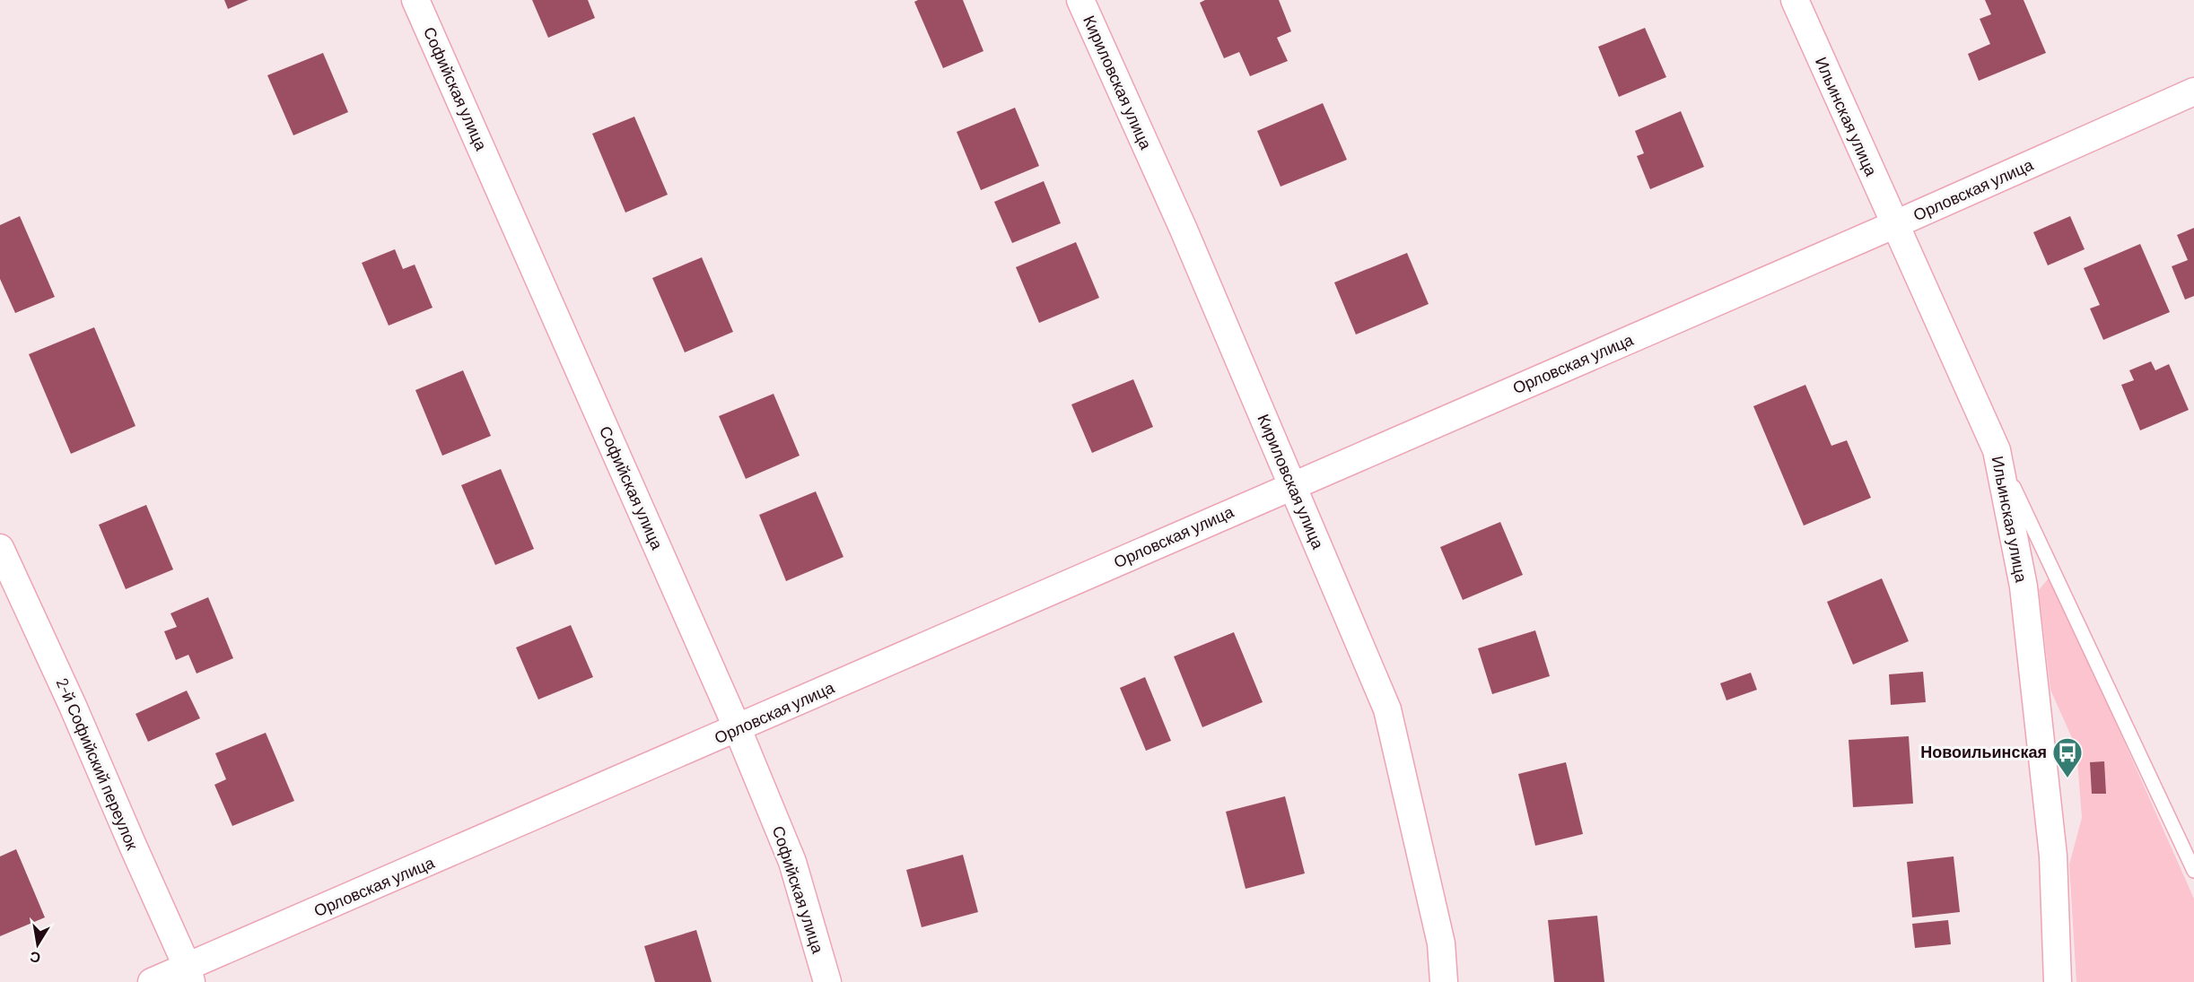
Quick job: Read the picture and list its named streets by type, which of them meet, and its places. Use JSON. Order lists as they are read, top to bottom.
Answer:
{
  "streets": {
    "street": [
      "Кириловская улица",
      "Софийская улица",
      "Ильинская улица",
      "Орловская улица",
      "2-й Софийский переулок"
    ]
  },
  "crossings": [
    ["Кириловская улица", "Орловская улица"],
    ["Софийская улица", "Орловская улица"],
    ["Ильинская улица", "Орловская улица"],
    ["Орловская улица", "2-й Софийский переулок"]
  ],
  "places": {
    "bus stop": ["Новоильинская"]
  },
  "north": "bottom"
}
